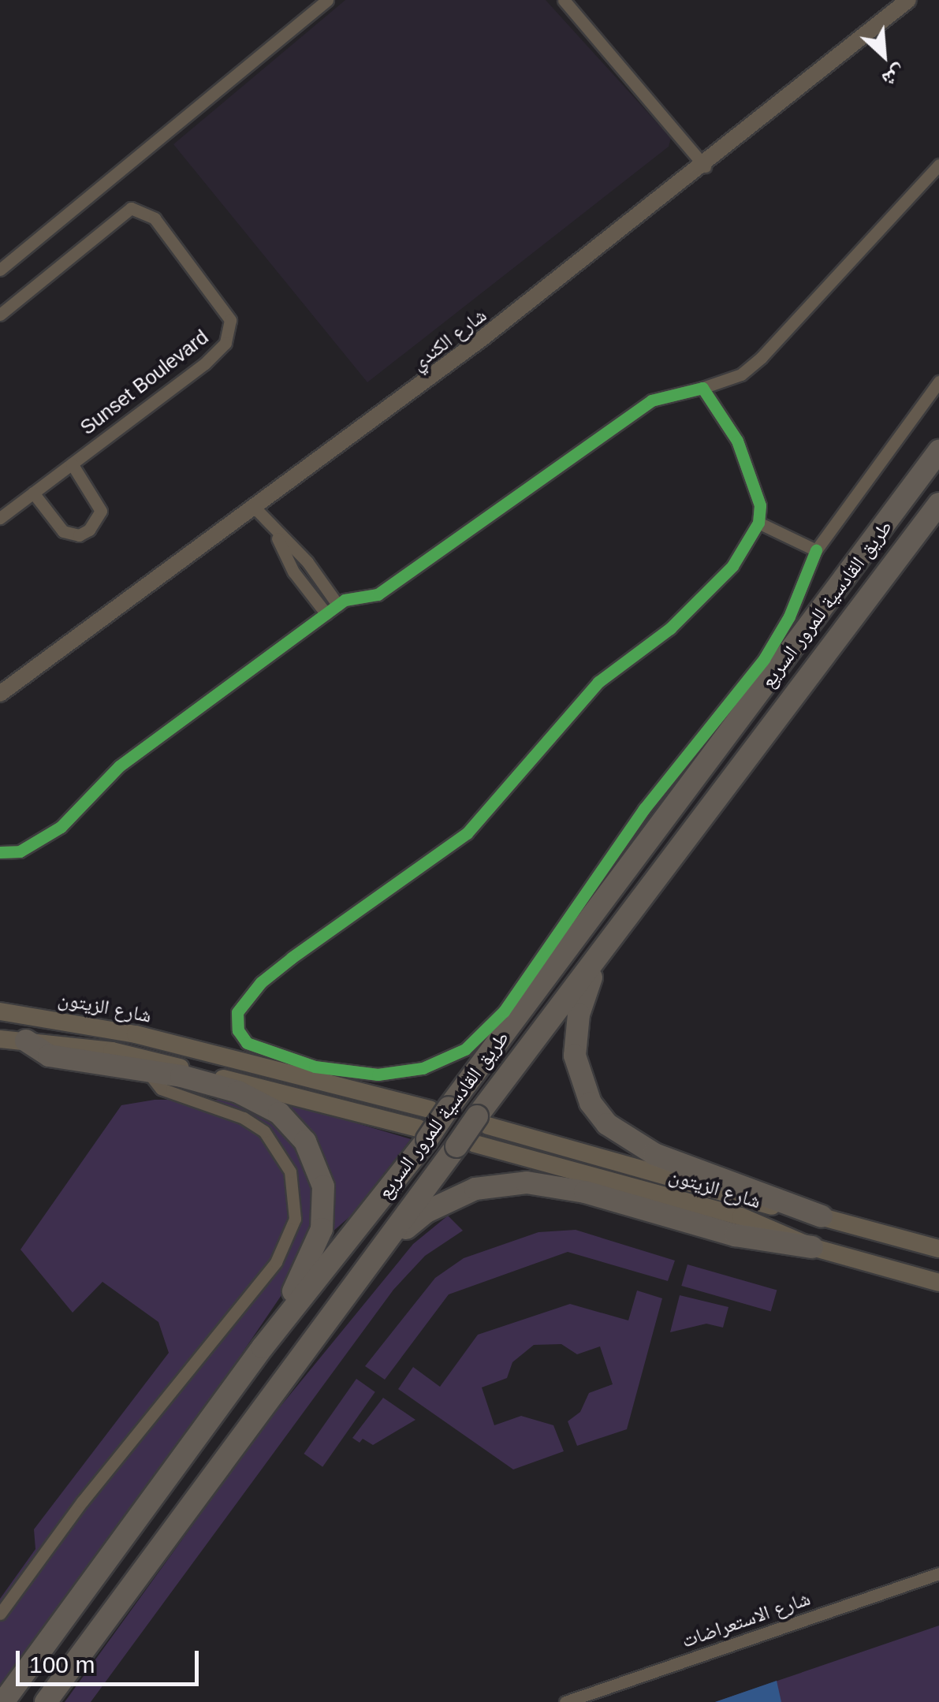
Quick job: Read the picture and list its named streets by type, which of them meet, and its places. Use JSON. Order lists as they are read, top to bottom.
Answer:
{
  "streets": {
    "highway": ["طريق القادسية للمرور السريع"],
    "main road": ["شارع الزيتون"],
    "street": ["شارع الكندي", "Sunset Boulevard", "شارع الاستعراضات"]
  },
  "crossings": [
    ["طريق القادسية للمرور السريع", "شارع الزيتون"]
  ],
  "scale_bar": "100 m",
  "north": "bottom right"
}
